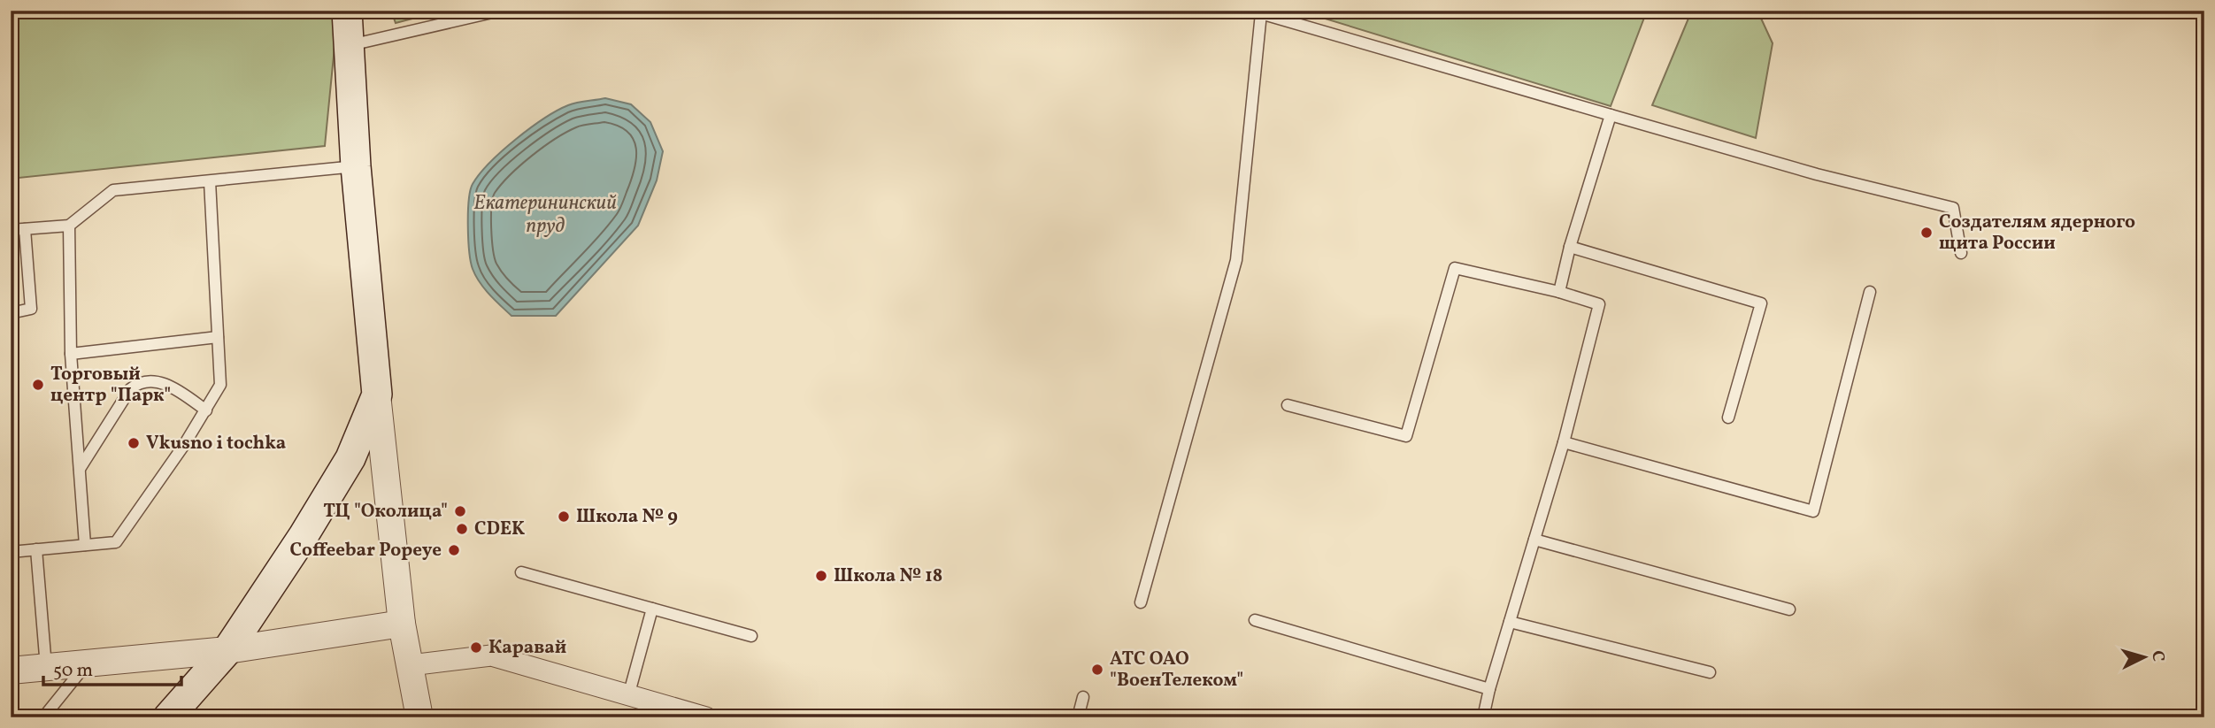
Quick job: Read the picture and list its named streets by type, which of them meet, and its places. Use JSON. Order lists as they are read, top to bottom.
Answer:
{
  "water": ["Екатерининский пруд"],
  "places": [
    "Создателям ядерного щита России",
    "Торговый центр \"Парк\"",
    "Vkusno i tochka",
    "ТЦ \"Околица\"",
    "Школа № 9",
    "CDEK",
    "Coffeebar Popeye",
    "Школа № 18",
    "Каравай",
    "АТС ОАО \"ВоенТелеком\""
  ],
  "scale_bar": "50 m",
  "north": "right"
}
